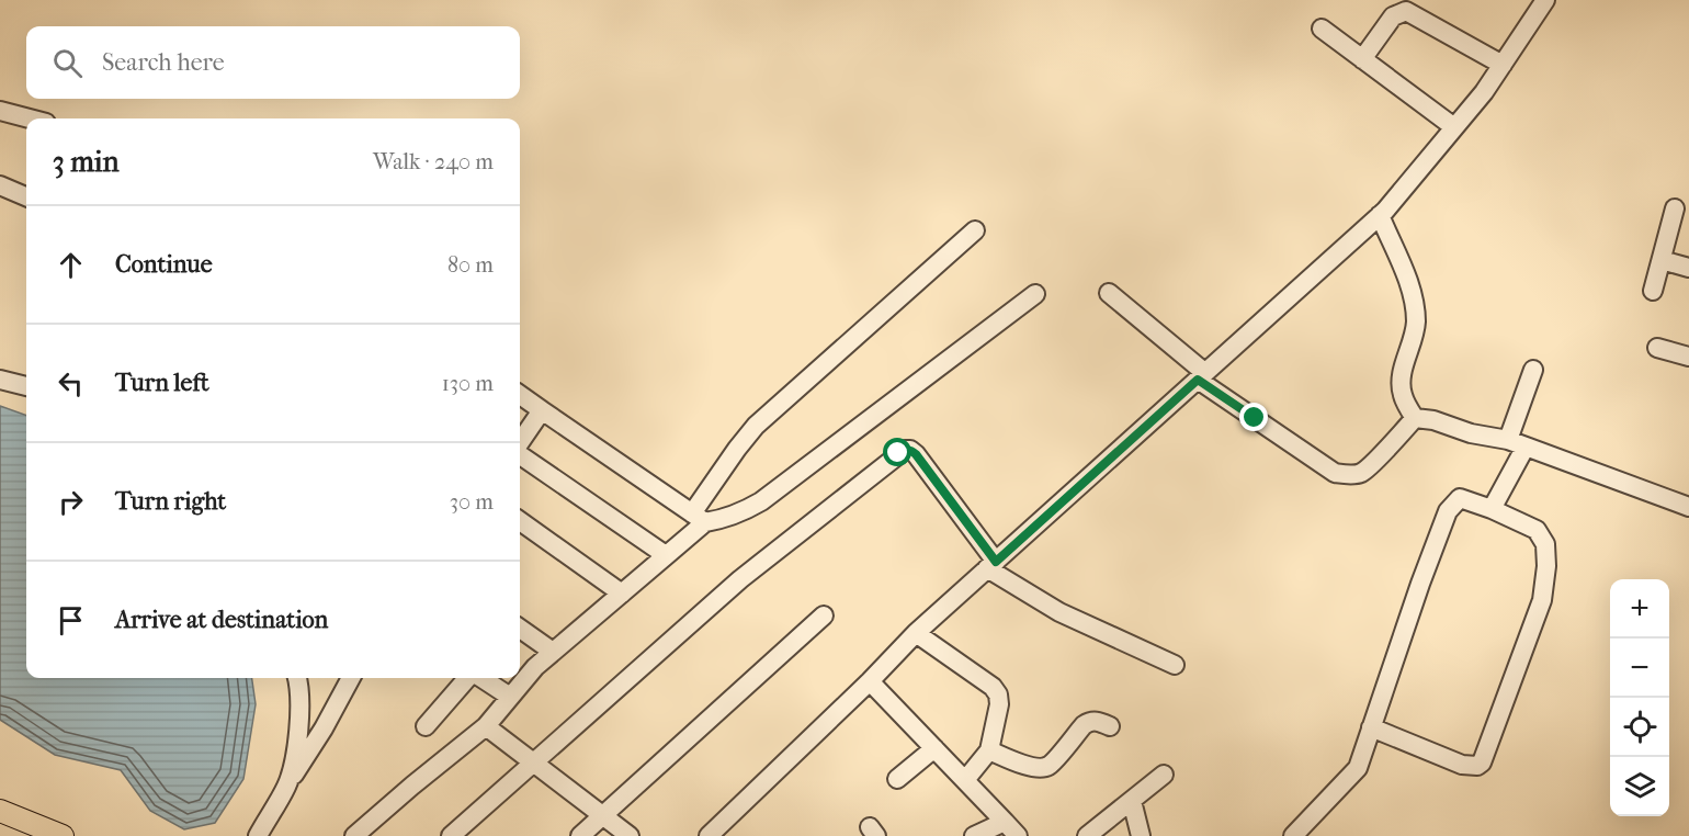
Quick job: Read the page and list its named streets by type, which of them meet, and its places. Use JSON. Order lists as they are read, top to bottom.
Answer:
{
  "page": {
    "search": "Search here",
    "heading": ["3 min", "Walk · 240 m"],
    "list": [
      ["Continue", "80 m"],
      ["Turn left", "130 m"],
      ["Turn right", "30 m"],
      "Arrive at destination"
    ],
    "map_buttons": ["+", "−"]
  }
}
